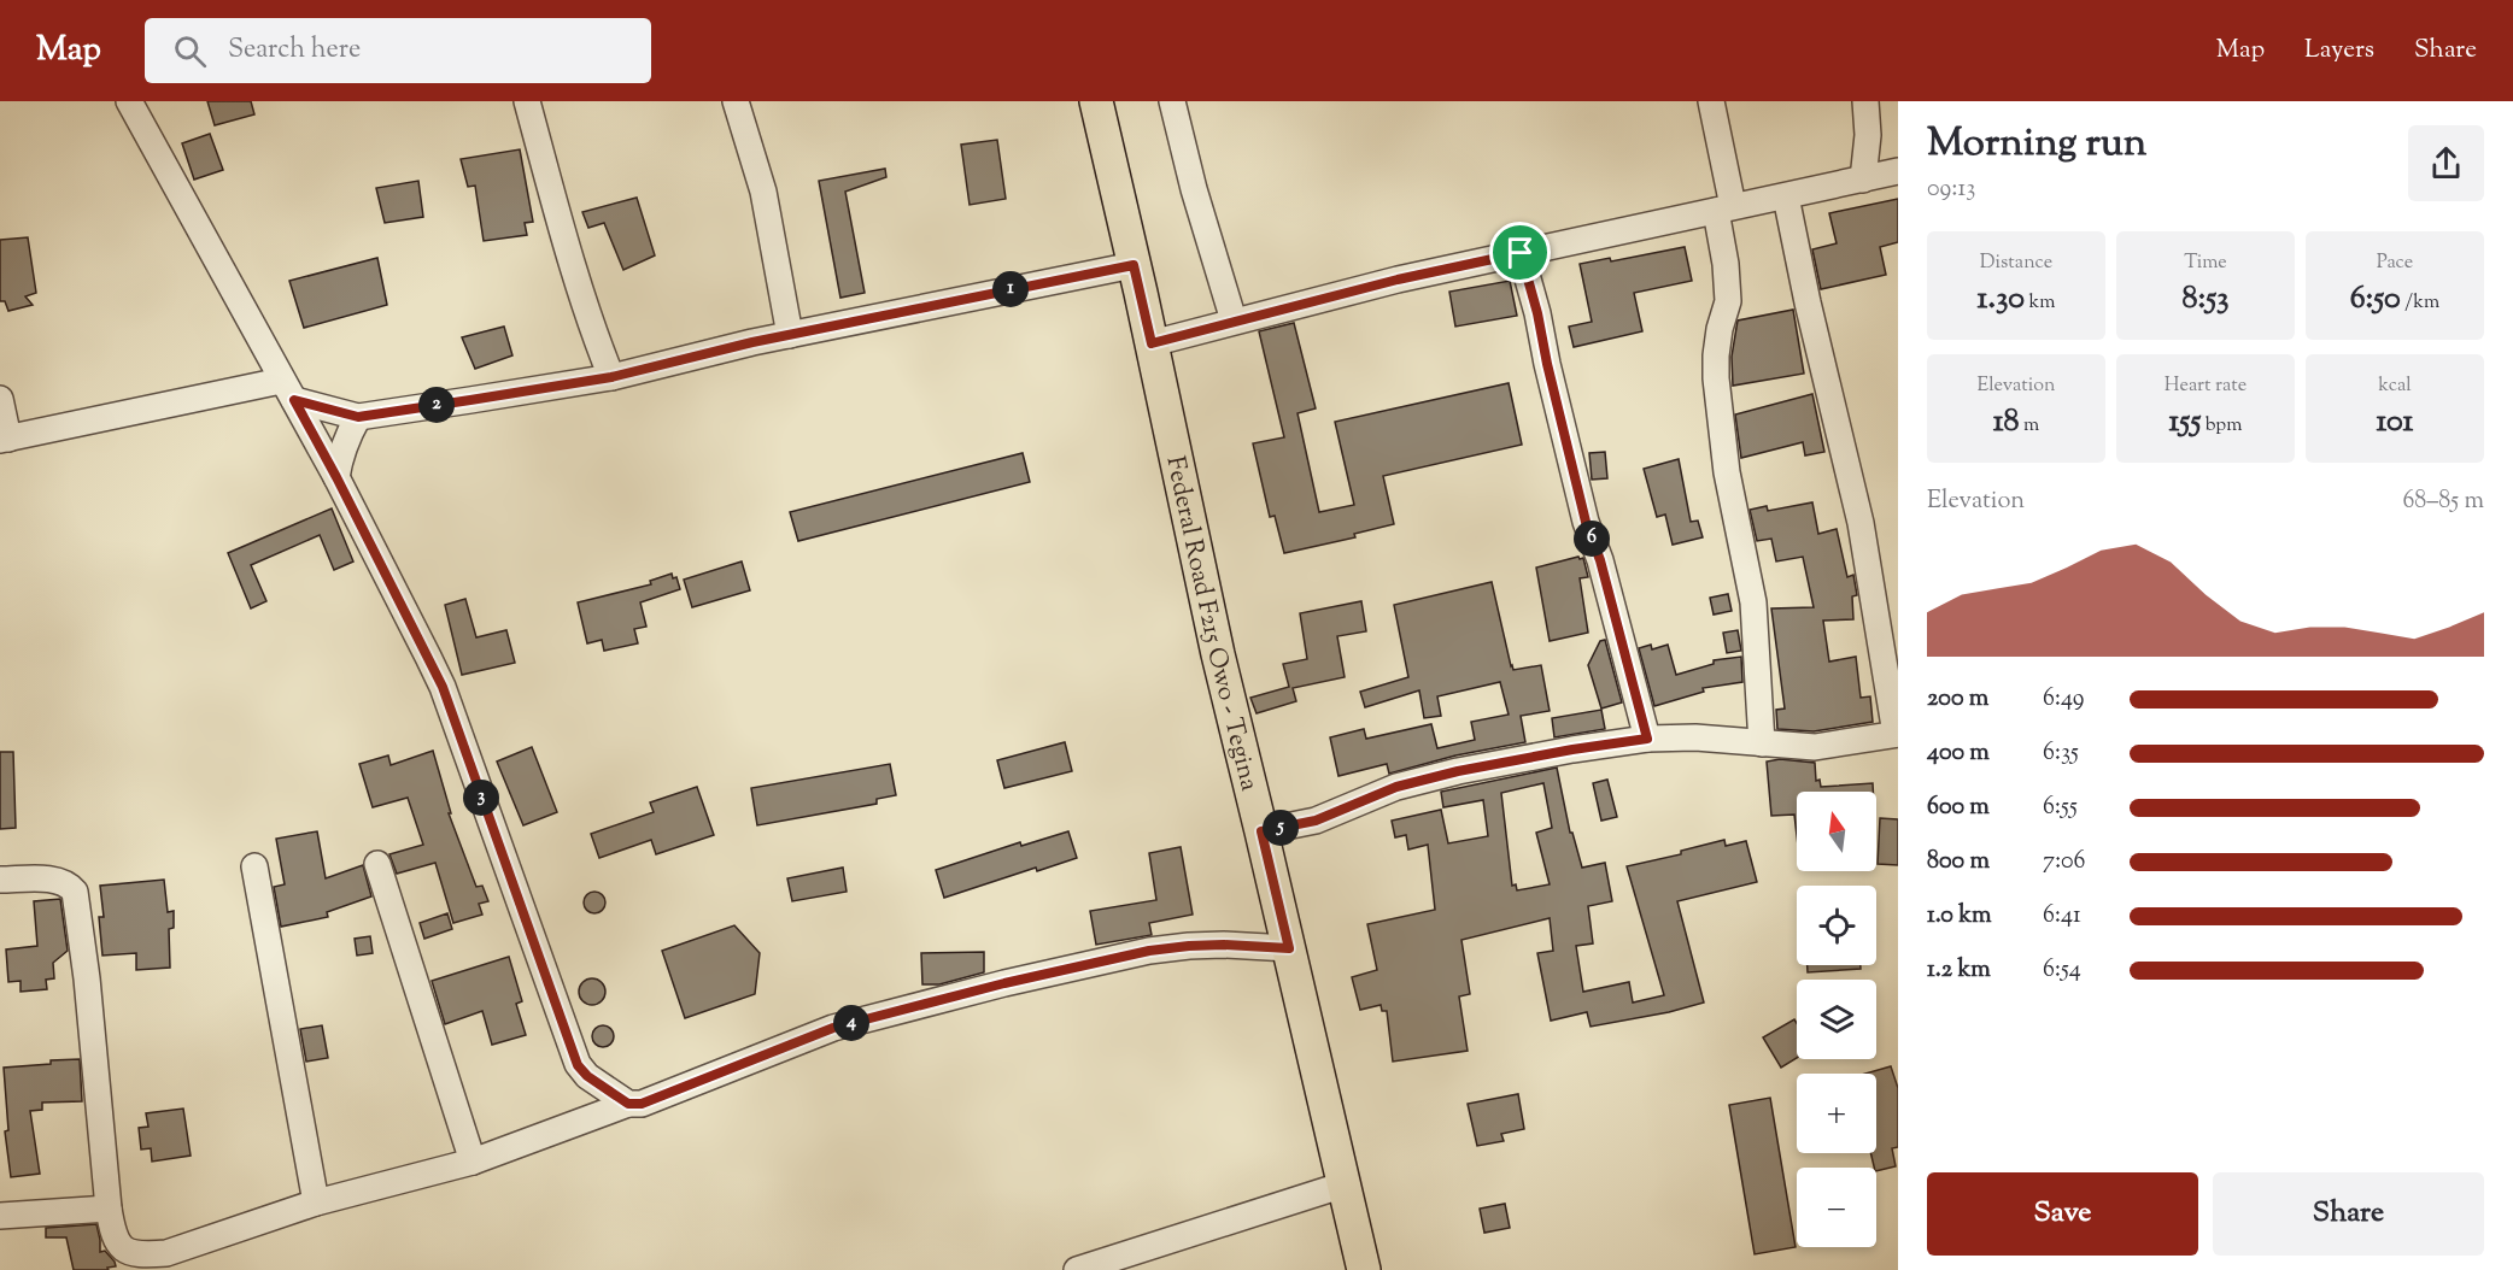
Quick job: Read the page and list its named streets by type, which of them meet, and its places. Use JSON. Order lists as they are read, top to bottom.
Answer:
{
  "streets": {
    "main road": ["Federal Road F215 Owo - Tegina"]
  },
  "north": "top",
  "page": {
    "header": "Map",
    "search": "Search here",
    "nav": ["Map", "Layers", "Share"],
    "heading": ["Morning run", "09:13"],
    "stats": [
      ["Distance", "1.30 km"],
      ["Time", "8:53"],
      ["Pace", "6:50 /km"],
      ["Elevation", "18 m"],
      ["Heart rate", "155 bpm"],
      ["kcal", "101"]
    ],
    "pins": [
      "1",
      "2",
      "6",
      "3",
      "5",
      "4"
    ],
    "chart": ["Elevation", "68–85 m"],
    "list": [
      {
        "name": "200 m",
        "note": "6:49"
      },
      {
        "name": "400 m",
        "note": "6:35"
      },
      {
        "name": "600 m",
        "note": "6:55"
      },
      {
        "name": "800 m",
        "note": "7:06"
      },
      {
        "name": "1.0 km",
        "note": "6:41"
      },
      {
        "name": "1.2 km",
        "note": "6:54"
      }
    ],
    "map_buttons": ["+", "−"],
    "buttons": ["Save", "Share"]
  }
}
